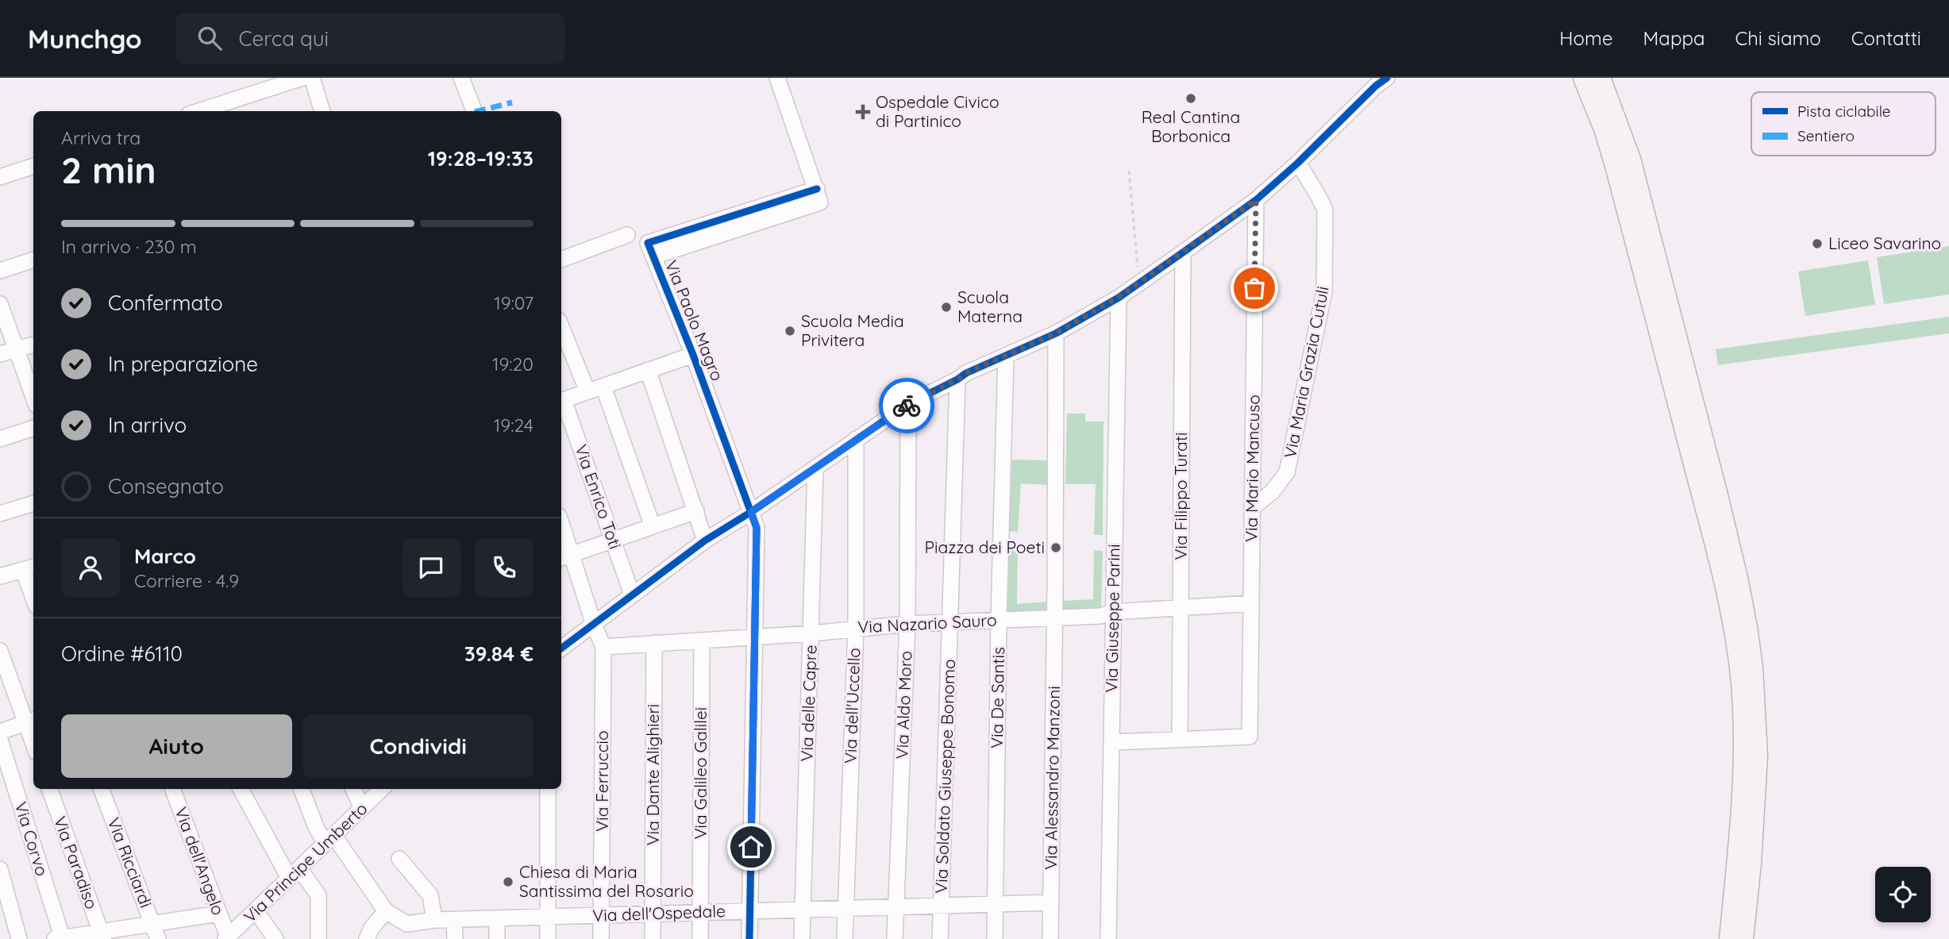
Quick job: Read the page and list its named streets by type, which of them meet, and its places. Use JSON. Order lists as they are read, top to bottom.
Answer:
{
  "streets": {
    "street": [
      "Via Paolo Magro",
      "Via Maria Grazia Cutuli",
      "Via Mario Mancuso",
      "Via Filippo Turati",
      "Via Enrico Toti",
      "Via Giuseppe Parini",
      "Via Nazario Sauro",
      "Via De Santis",
      "Via delle Capre",
      "Via Aldo Moro",
      "Via dell'Uccello",
      "Via Galileo Galilei",
      "Via Dante Alighieri",
      "Via Soldato Giuseppe Bonomo",
      "Via Alessandro Manzoni",
      "Via Ferruccio",
      "Via Corvo",
      "Via dell'Angelo",
      "Via Paradiso",
      "Via Ricciardi",
      "Via Principe Umberto",
      "Via dell'Ospedale"
    ]
  },
  "crossings": [
    ["Via Paolo Magro", "Via Nazario Sauro"],
    ["Via Paolo Magro", "Via dell'Ospedale"],
    ["Via Maria Grazia Cutuli", "Via Mario Mancuso"],
    ["Via Mario Mancuso", "Via Filippo Turati"],
    ["Via Mario Mancuso", "Via Nazario Sauro"],
    ["Via Filippo Turati", "Via Nazario Sauro"],
    ["Via Giuseppe Parini", "Via Nazario Sauro"],
    ["Via Nazario Sauro", "Via De Santis"],
    ["Via Nazario Sauro", "Via delle Capre"],
    ["Via Nazario Sauro", "Via Aldo Moro"],
    ["Via Nazario Sauro", "Via dell'Uccello"],
    ["Via Nazario Sauro", "Via Galileo Galilei"],
    ["Via Nazario Sauro", "Via Dante Alighieri"],
    ["Via Nazario Sauro", "Via Soldato Giuseppe Bonomo"],
    ["Via Nazario Sauro", "Via Alessandro Manzoni"],
    ["Via Nazario Sauro", "Via Ferruccio"],
    ["Via De Santis", "Via dell'Ospedale"],
    ["Via delle Capre", "Via dell'Ospedale"],
    ["Via Aldo Moro", "Via dell'Ospedale"],
    ["Via dell'Uccello", "Via dell'Ospedale"],
    ["Via Galileo Galilei", "Via dell'Ospedale"],
    ["Via Dante Alighieri", "Via dell'Ospedale"],
    ["Via Soldato Giuseppe Bonomo", "Via dell'Ospedale"],
    ["Via Alessandro Manzoni", "Via dell'Ospedale"],
    ["Via Ferruccio", "Via dell'Ospedale"],
    ["Via dell'Angelo", "Via Principe Umberto"]
  ],
  "places": {
    "other": [
      "Real Cantina Borbonica",
      "Liceo Savarino",
      "Scuola Materna",
      "Scuola Media Privitera",
      "Piazza dei Poeti",
      "Chiesa di Maria Santissima del Rosario"
    ],
    "health": ["Ospedale Civico di Partinico"]
  },
  "legend": ["Pista ciclabile", "Sentiero"],
  "page": {
    "header": "Munchgo",
    "search": "Cerca qui",
    "nav": [
      "Home",
      "Mappa",
      "Chi siamo",
      "Contatti"
    ],
    "heading": ["2 min", "Arriva tra", "19:28–19:33"],
    "panel": [
      "Marco",
      "Corriere · 4.9",
      "Ordine #6110",
      "39.84 €"
    ],
    "bar": "In arrivo · 230 m",
    "list": [
      ["Confermato", "19:07"],
      ["In preparazione", "19:20"],
      ["In arrivo", "19:24"],
      "Consegnato"
    ],
    "buttons": ["Aiuto", "Condividi"]
  }
}
